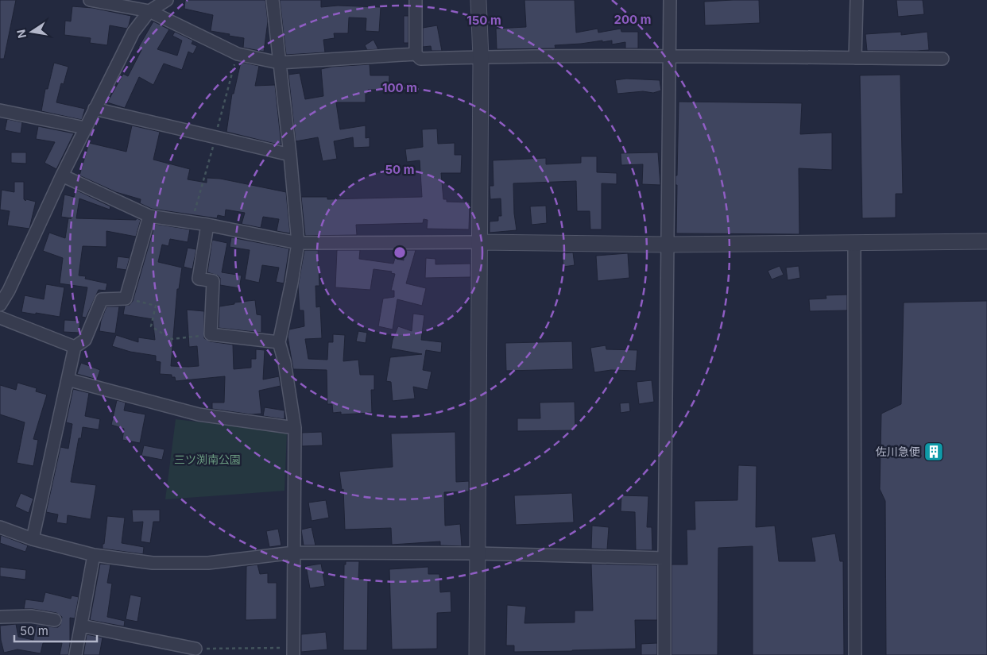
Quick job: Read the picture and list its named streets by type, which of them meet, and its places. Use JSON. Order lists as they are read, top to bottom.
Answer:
{
  "parks": ["三ツ渕南公園"],
  "places": {
    "building": ["佐川急便"]
  },
  "scale_bar": "50 m",
  "north": "left",
  "rings": [
    "200 m",
    "150 m",
    "100 m",
    "50 m"
  ]
}
